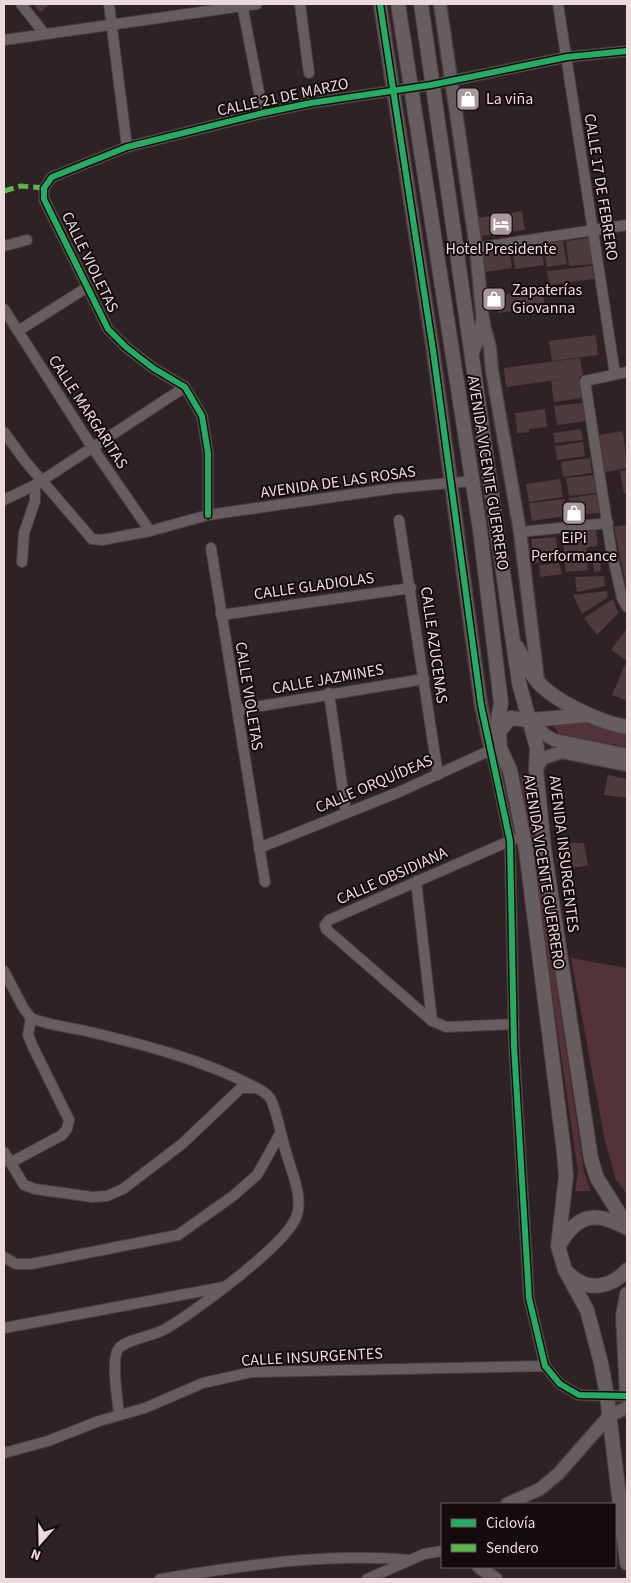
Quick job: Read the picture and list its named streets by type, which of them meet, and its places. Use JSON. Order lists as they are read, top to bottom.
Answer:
{
  "streets": {
    "main road": ["AVENIDA VICENTE GUERRERO", "AVENIDA INSURGENTES"],
    "street": [
      "CALLE 21 DE MARZO",
      "CALLE 17 DE FEBRERO",
      "CALLE VIOLETAS",
      "CALLE MARGARITAS",
      "AVENIDA DE LAS ROSAS",
      "CALLE GLADIOLAS",
      "CALLE AZUCENAS",
      "CALLE JAZMINES",
      "CALLE ORQUÍDEAS",
      "CALLE OBSIDIANA",
      "CALLE INSURGENTES"
    ]
  },
  "crossings": [
    ["CALLE 21 DE MARZO", "CALLE 17 DE FEBRERO"],
    ["CALLE 21 DE MARZO", "CALLE VIOLETAS"],
    ["CALLE 21 DE MARZO", "AVENIDA VICENTE GUERRERO"],
    ["CALLE 21 DE MARZO", "AVENIDA INSURGENTES"],
    ["CALLE VIOLETAS", "AVENIDA DE LAS ROSAS"],
    ["CALLE VIOLETAS", "CALLE GLADIOLAS"],
    ["CALLE VIOLETAS", "CALLE JAZMINES"],
    ["CALLE VIOLETAS", "CALLE ORQUÍDEAS"],
    ["CALLE MARGARITAS", "AVENIDA DE LAS ROSAS"],
    ["AVENIDA VICENTE GUERRERO", "AVENIDA DE LAS ROSAS"],
    ["AVENIDA VICENTE GUERRERO", "CALLE ORQUÍDEAS"],
    ["AVENIDA VICENTE GUERRERO", "CALLE OBSIDIANA"],
    ["CALLE GLADIOLAS", "CALLE AZUCENAS"],
    ["CALLE AZUCENAS", "CALLE JAZMINES"],
    ["CALLE AZUCENAS", "CALLE ORQUÍDEAS"]
  ],
  "places": {
    "shop": ["La viña", "Zapaterías Giovanna", "EiPi Performance"],
    "hotel": ["Hotel Presidente"]
  },
  "legend": ["Ciclovía", "Sendero"],
  "north": "bottom"
}
